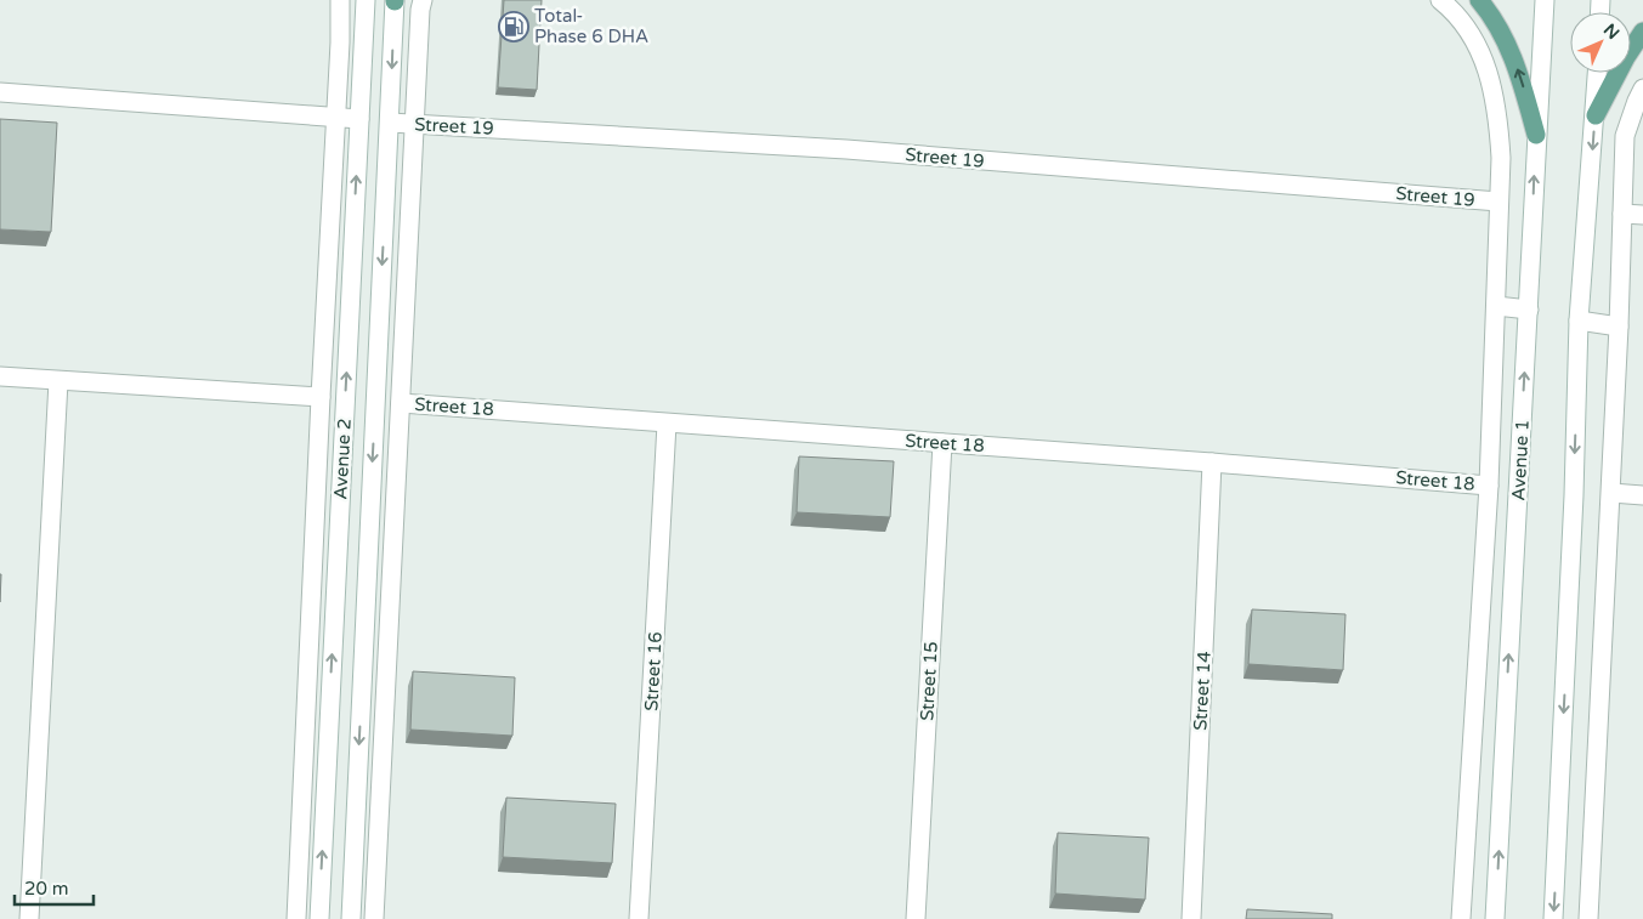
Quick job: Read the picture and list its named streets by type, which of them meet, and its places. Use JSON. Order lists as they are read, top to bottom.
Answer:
{
  "streets": {
    "street": [
      "Street 19",
      "Street 18",
      "Avenue 2",
      "Avenue 1",
      "Street 16",
      "Street 15",
      "Street 14"
    ]
  },
  "crossings": [
    ["Street 19", "Avenue 2"],
    ["Street 18", "Street 16"],
    ["Street 18", "Street 15"],
    ["Street 18", "Street 14"]
  ],
  "places": {
    "fuel station": ["Total- Phase 6 DHA"]
  },
  "scale_bar": "20 m",
  "north": "top right"
}
